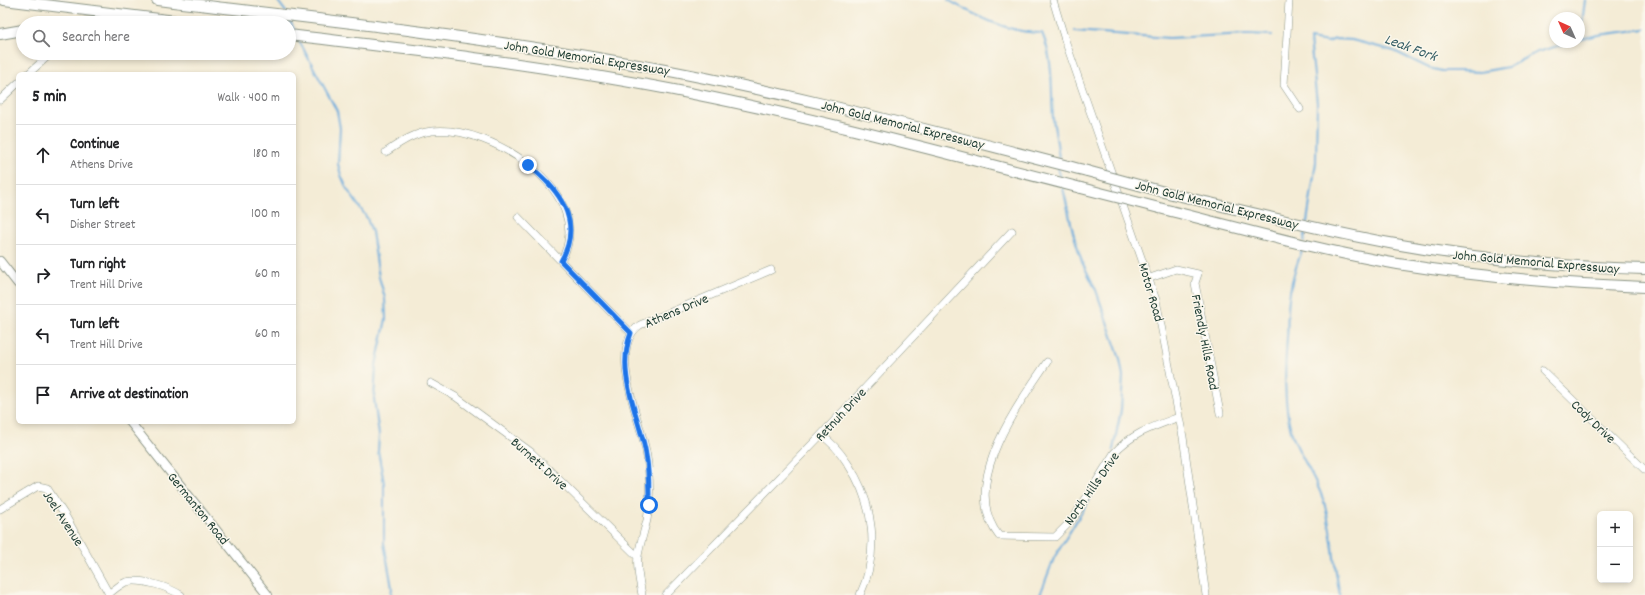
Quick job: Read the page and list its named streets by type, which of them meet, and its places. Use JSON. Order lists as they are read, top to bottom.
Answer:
{
  "streets": {
    "highway": ["John Gold Memorial Expressway"],
    "main road": ["Germanton Road"],
    "street": [
      "Motor Road",
      "Athens Drive",
      "Friendly Hills Road",
      "Retnuh Drive",
      "Cody Drive",
      "Burnett Drive",
      "North Hills Drive",
      "Joel Avenue"
    ]
  },
  "crossings": [
    ["Motor Road", "Friendly Hills Road"],
    ["Motor Road", "North Hills Drive"],
    ["Athens Drive", "Burnett Drive"]
  ],
  "water": ["Leak Fork"],
  "north": "top left",
  "page": {
    "search": "Search here",
    "heading": ["5 min", "Walk · 400 m"],
    "list": [
      ["Continue", "Athens Drive", "180 m"],
      ["Turn left", "Disher Street", "100 m"],
      ["Turn right", "Trent Hill Drive", "60 m"],
      ["Turn left", "Trent Hill Drive", "60 m"],
      "Arrive at destination"
    ],
    "map_buttons": ["+", "−"]
  }
}
